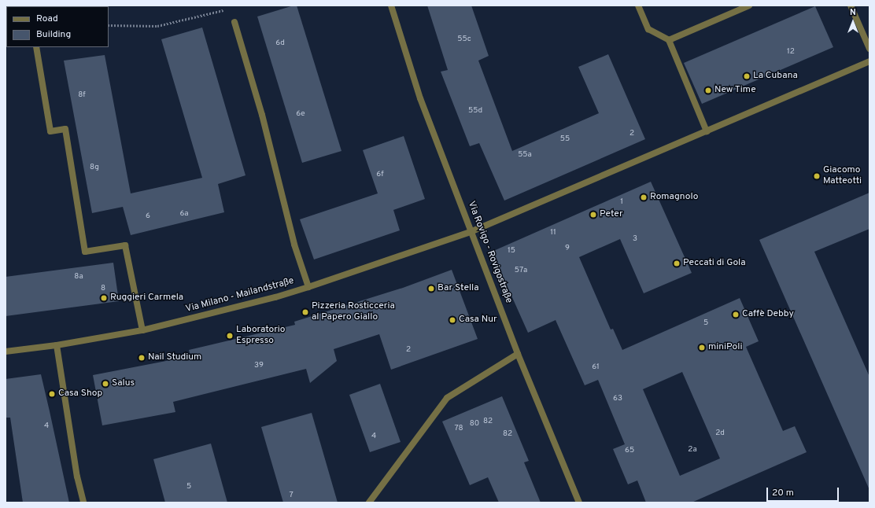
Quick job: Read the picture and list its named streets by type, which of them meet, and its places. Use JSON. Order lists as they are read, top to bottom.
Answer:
{
  "streets": {
    "street": ["Via Rovigo - Rovigostraße", "Via Milano - Mailandstraße"]
  },
  "crossings": [
    ["Via Rovigo - Rovigostraße", "Via Milano - Mailandstraße"]
  ],
  "places": [
    "La Cubana",
    "New Time",
    "Giacomo Matteotti",
    "Romagnolo",
    "Peter",
    "Peccati di Gola",
    "Bar Stella",
    "Ruggieri Carmela",
    "Pizzeria Rosticceria al Papero Giallo",
    "Caffè Debby",
    "Casa Nur",
    "Laboratorio Espresso",
    "miniPoli",
    "Nail Studium",
    "Salus",
    "Casa Shop"
  ],
  "house_numbers": [
    "55c",
    "6d",
    "12",
    "8f",
    "55d",
    "6e",
    "2",
    "55",
    "55a",
    "8g",
    "6f",
    "1",
    "6a",
    "6",
    "11",
    "3",
    "9",
    "15",
    "57a",
    "8a",
    "8",
    "5",
    "2",
    "39",
    "61",
    "63",
    "82",
    "80",
    "4",
    "78",
    "2d",
    "82",
    "4",
    "2a",
    "65",
    "5",
    "7"
  ],
  "legend": ["Road", "Building"],
  "scale_bar": "20 m",
  "north": "top"
}
